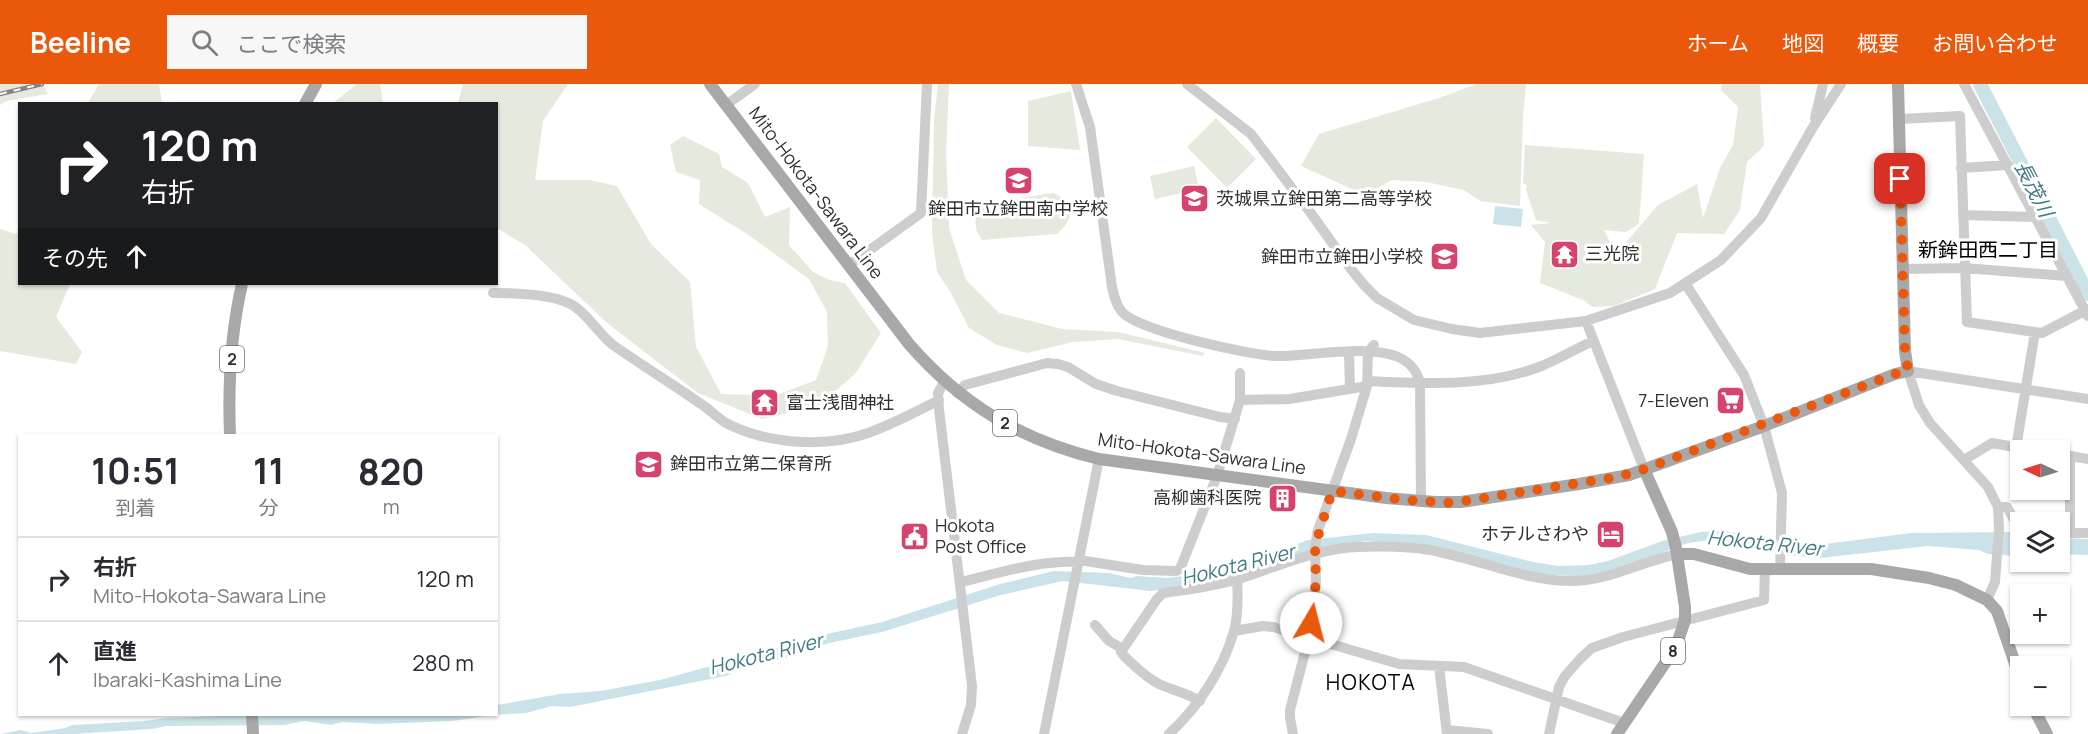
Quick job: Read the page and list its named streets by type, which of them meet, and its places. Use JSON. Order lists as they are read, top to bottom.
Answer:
{
  "streets": {
    "main road": ["Mito-Hokota-Sawara Line", "2", "8"]
  },
  "districts": ["新鉾田西二丁目", "HOKOTA"],
  "water": ["長茂川", "Hokota River"],
  "places": {
    "school or university": [
      "鉾田市立鉾田南中学校",
      "茨城県立鉾田第二高等学校",
      "鉾田市立鉾田小学校",
      "鉾田市立第二保育所"
    ],
    "temple": ["三光院", "富士浅間神社"],
    "supermarket": ["7-Eleven"],
    "building": ["高柳歯科医院"],
    "hotel": ["ホテルさわや"],
    "public building": ["Hokota Post Office"]
  },
  "north": "left",
  "page": {
    "header": "Beeline",
    "search": "ここで検索",
    "nav": [
      "ホーム",
      "地図",
      "概要",
      "お問い合わせ"
    ],
    "turn": ["120 m", "右折"],
    "then": "その先",
    "eta": [
      "10:51",
      "到着",
      "11",
      "分",
      "820",
      "m"
    ],
    "map_buttons": ["+", "−"],
    "list": [
      {
        "name": "右折",
        "note": "Mito-Hokota-Sawara Line",
        "value": "120 m"
      },
      {
        "name": "直進",
        "note": "Ibaraki-Kashima Line",
        "value": "280 m"
      }
    ]
  }
}
